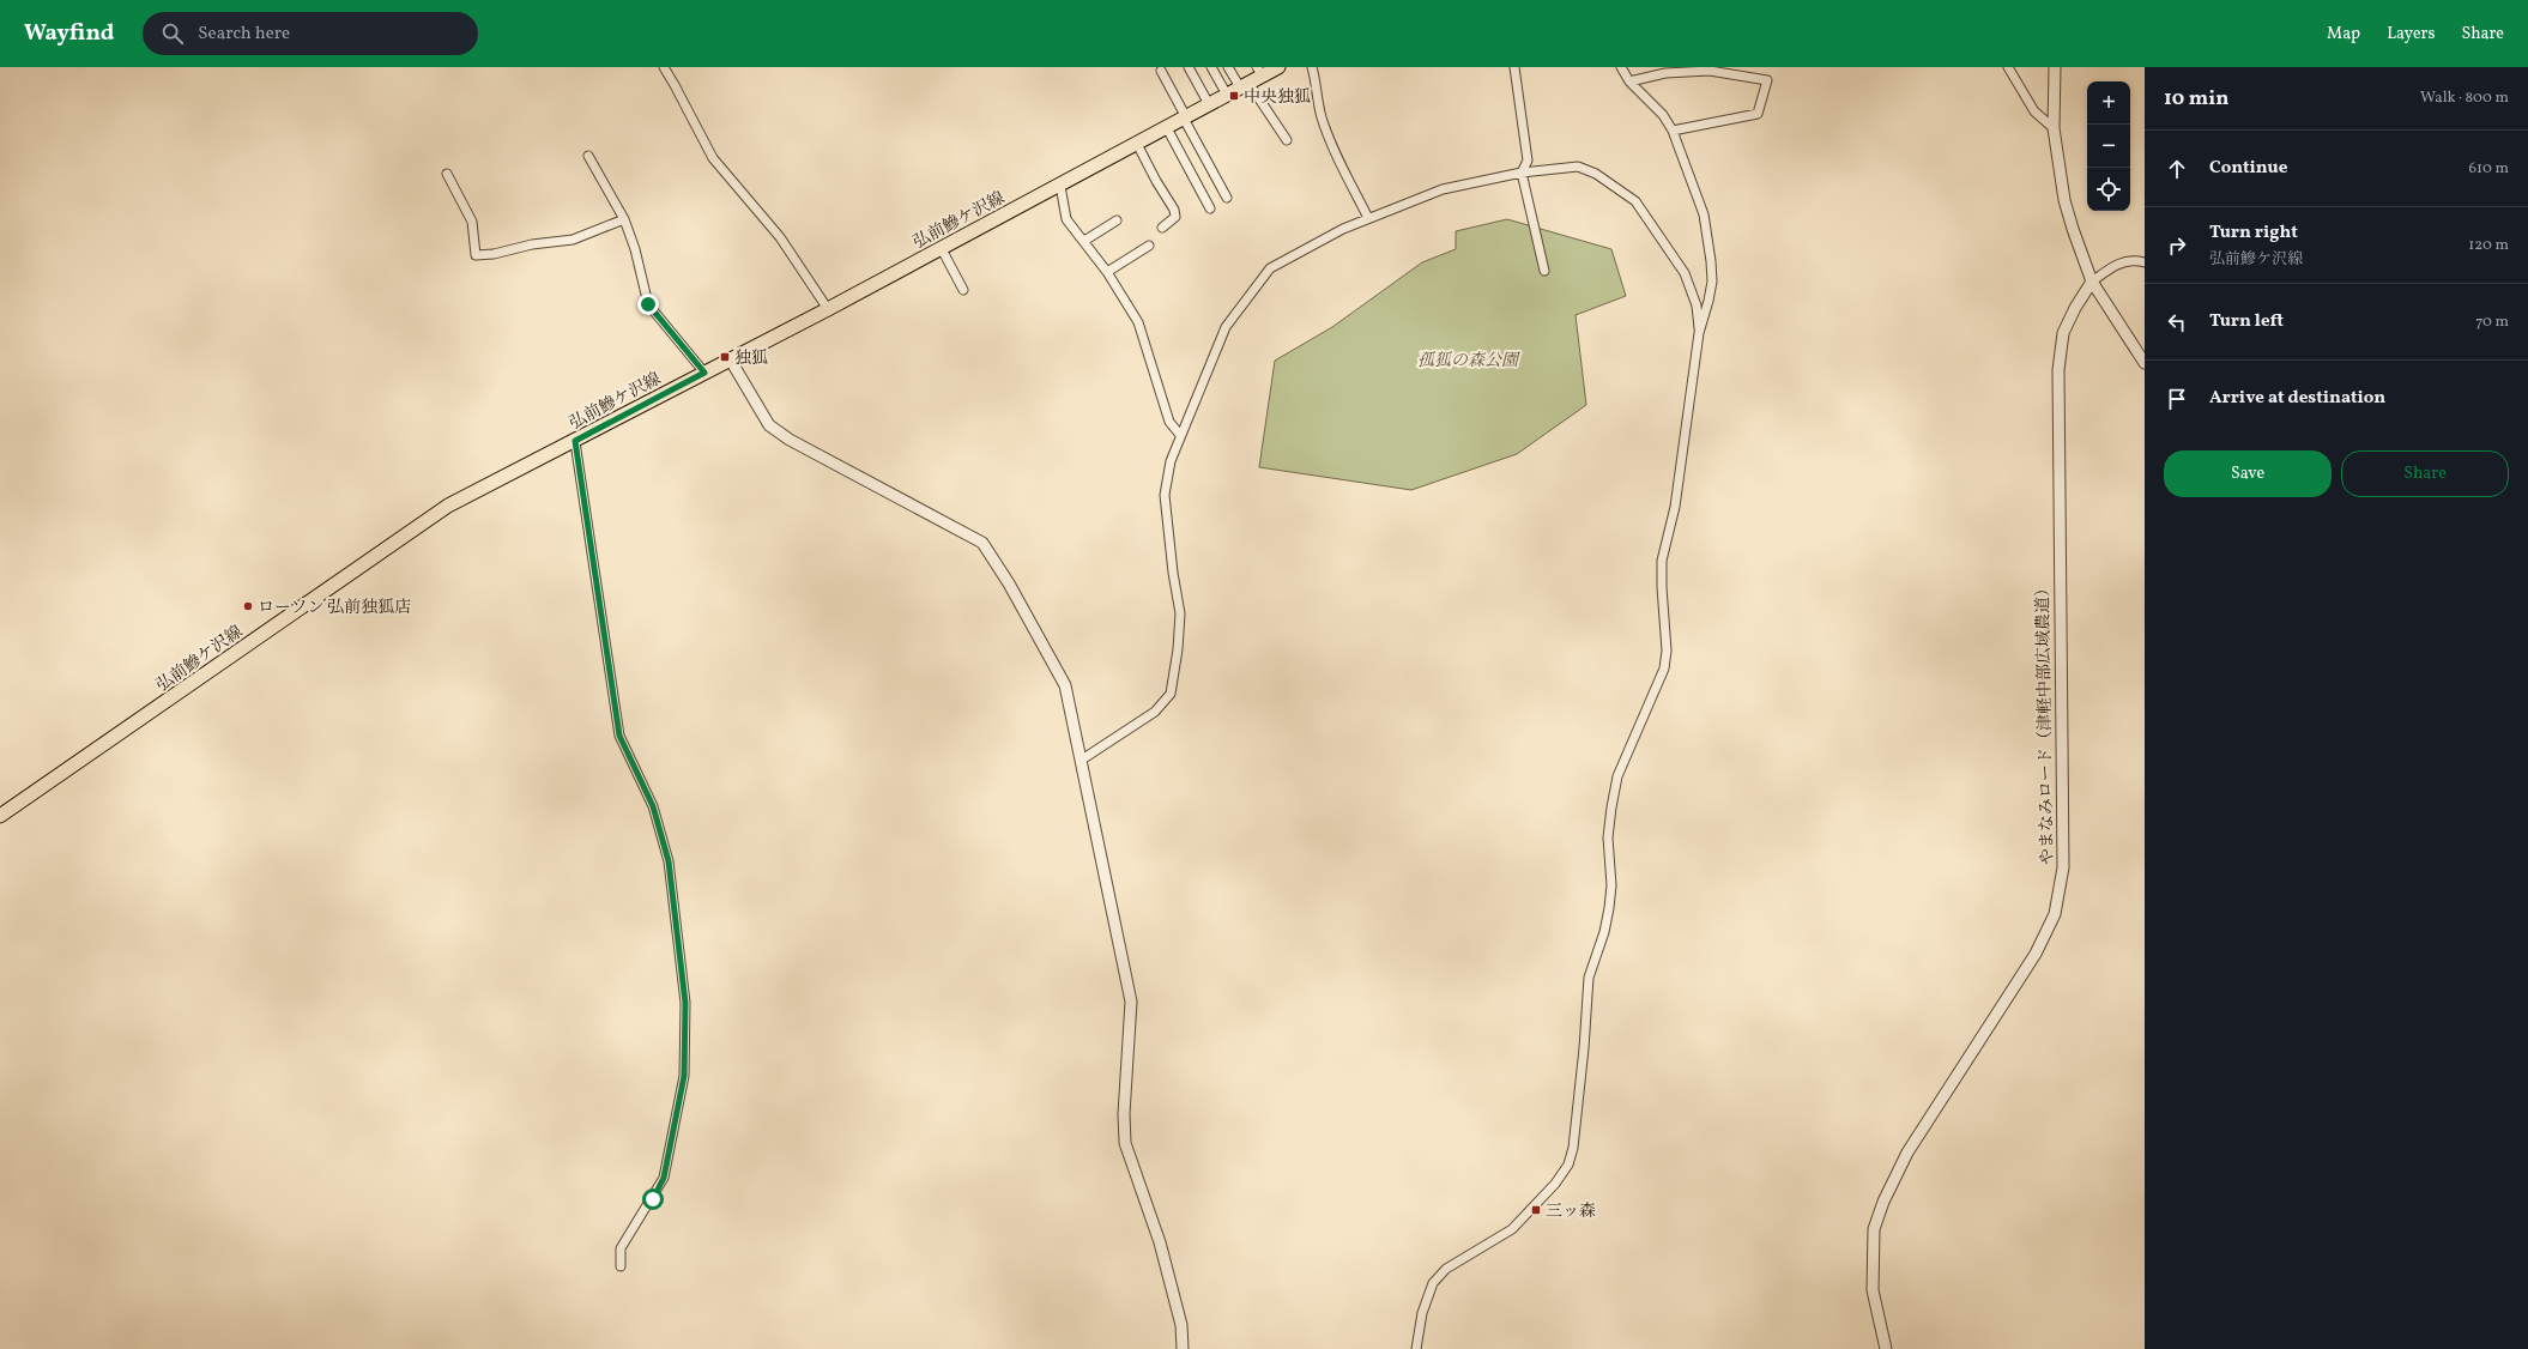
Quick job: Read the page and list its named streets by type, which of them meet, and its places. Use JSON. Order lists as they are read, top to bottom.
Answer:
{
  "streets": {
    "main road": ["弘前鰺ケ沢線"],
    "street": ["やまなみロード（津軽中部広域農道）"]
  },
  "parks": ["孤狐の森公園"],
  "places": {
    "transit": ["中央独狐", "独狐", "三ッ森"],
    "other": ["ローソン 弘前独狐店"]
  },
  "page": {
    "header": "Wayfind",
    "search": "Search here",
    "nav": ["Map", "Layers", "Share"],
    "heading": ["10 min", "Walk · 800 m"],
    "map_buttons": ["+", "−"],
    "list": [
      ["Continue", "610 m"],
      ["Turn right", "弘前鰺ケ沢線", "120 m"],
      ["Turn left", "70 m"],
      "Arrive at destination"
    ],
    "buttons": ["Save", "Share"]
  }
}
